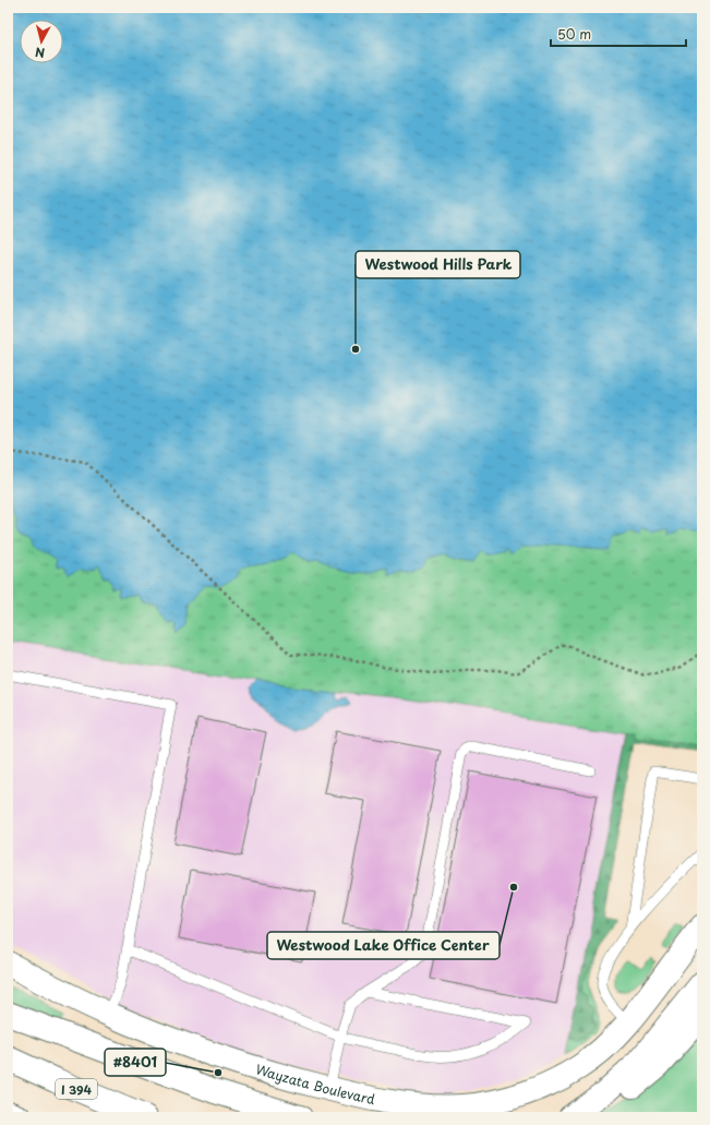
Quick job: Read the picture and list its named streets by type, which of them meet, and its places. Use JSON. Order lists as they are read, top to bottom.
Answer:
{
  "streets": {
    "main road": ["Wayzata Boulevard", "I 394"]
  },
  "places": ["Westwood Hills Park", "Westwood Lake Office Center", "#8401"],
  "scale_bar": "50 m",
  "north": "bottom"
}
